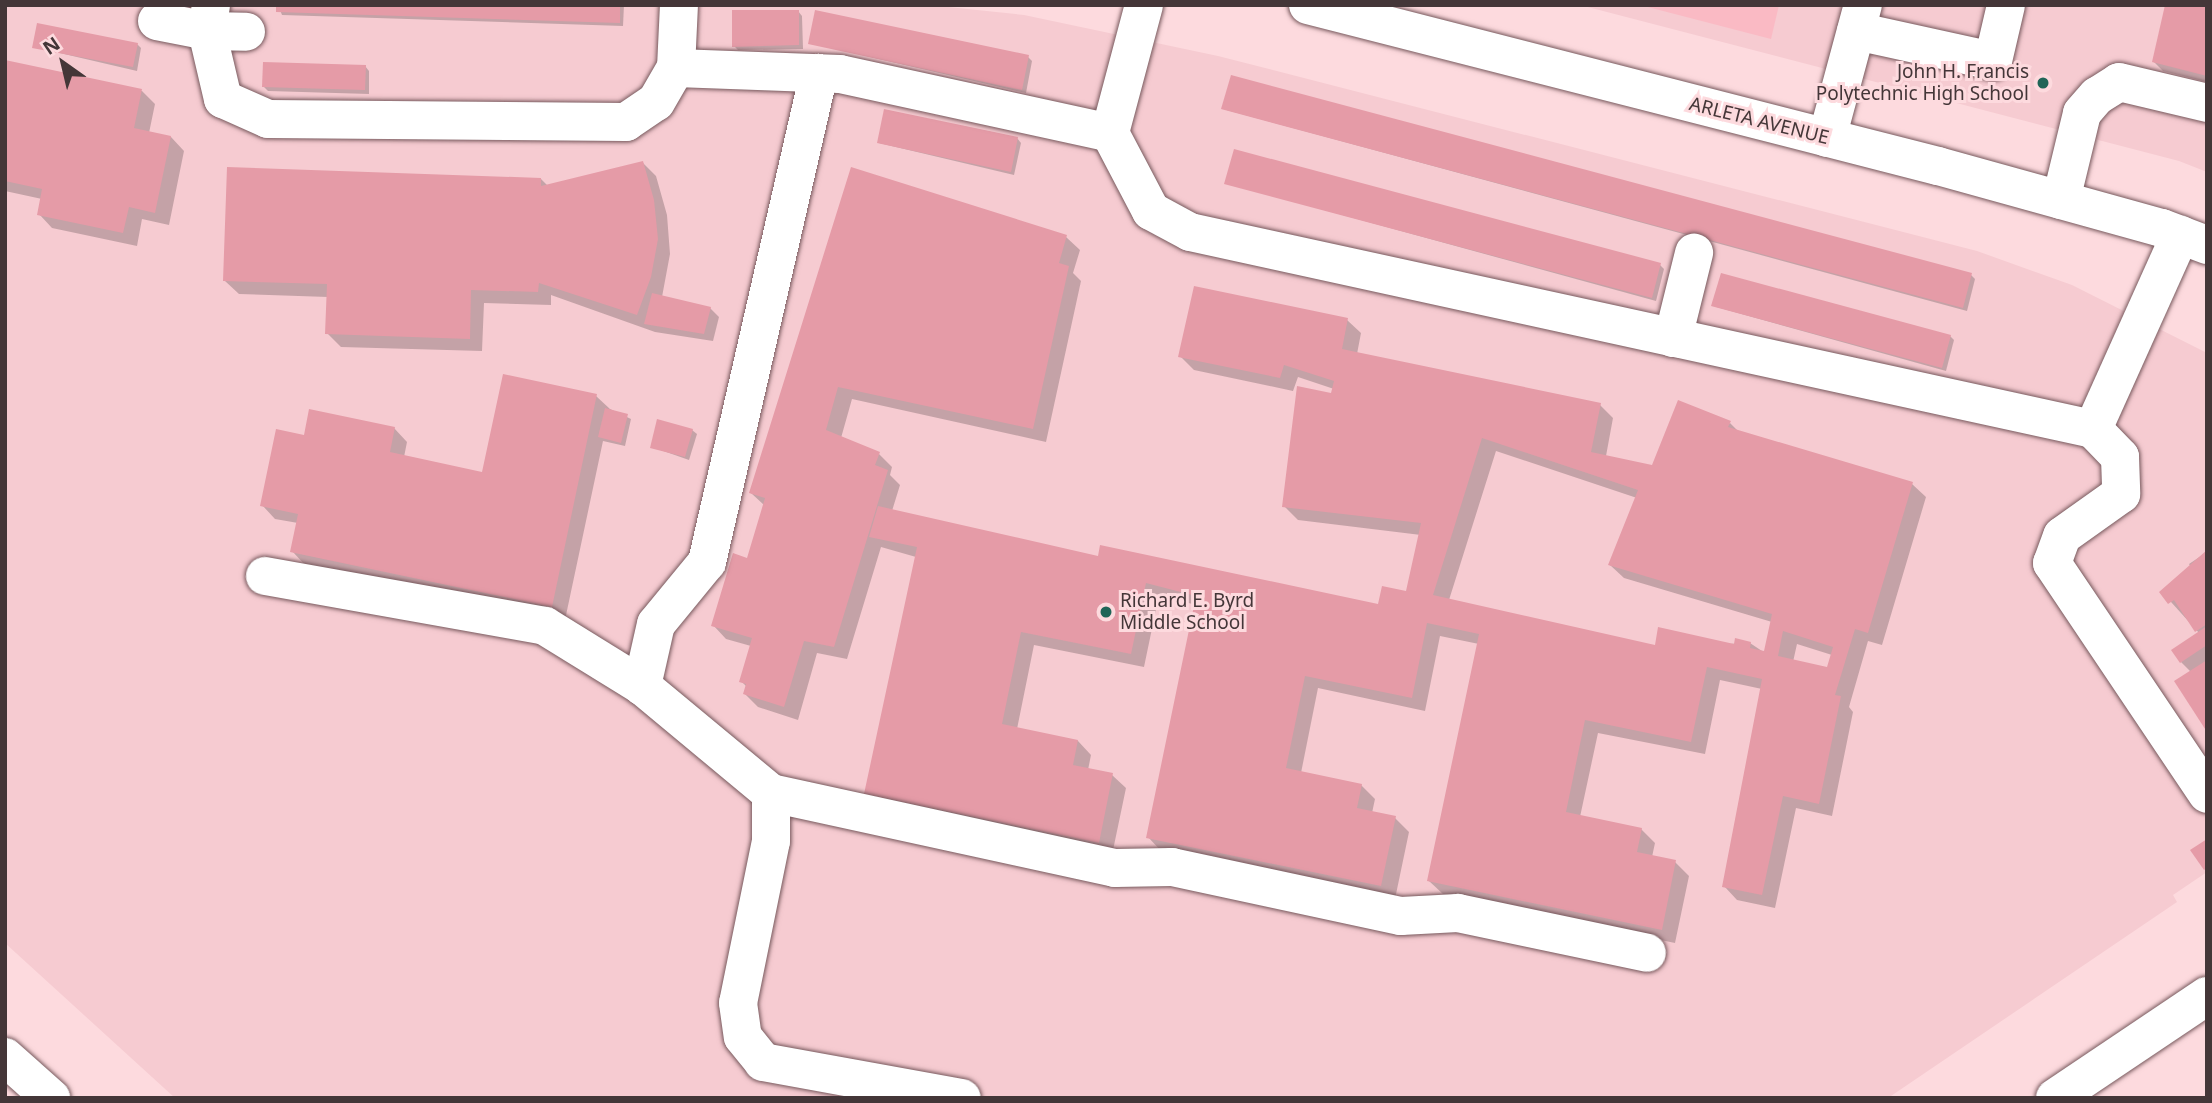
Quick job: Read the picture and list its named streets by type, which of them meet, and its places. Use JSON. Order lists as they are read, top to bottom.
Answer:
{
  "streets": {
    "main road": ["ARLETA AVENUE"]
  },
  "places": ["John H. Francis Polytechnic High School", "Richard E. Byrd Middle School"],
  "north": "top left"
}
